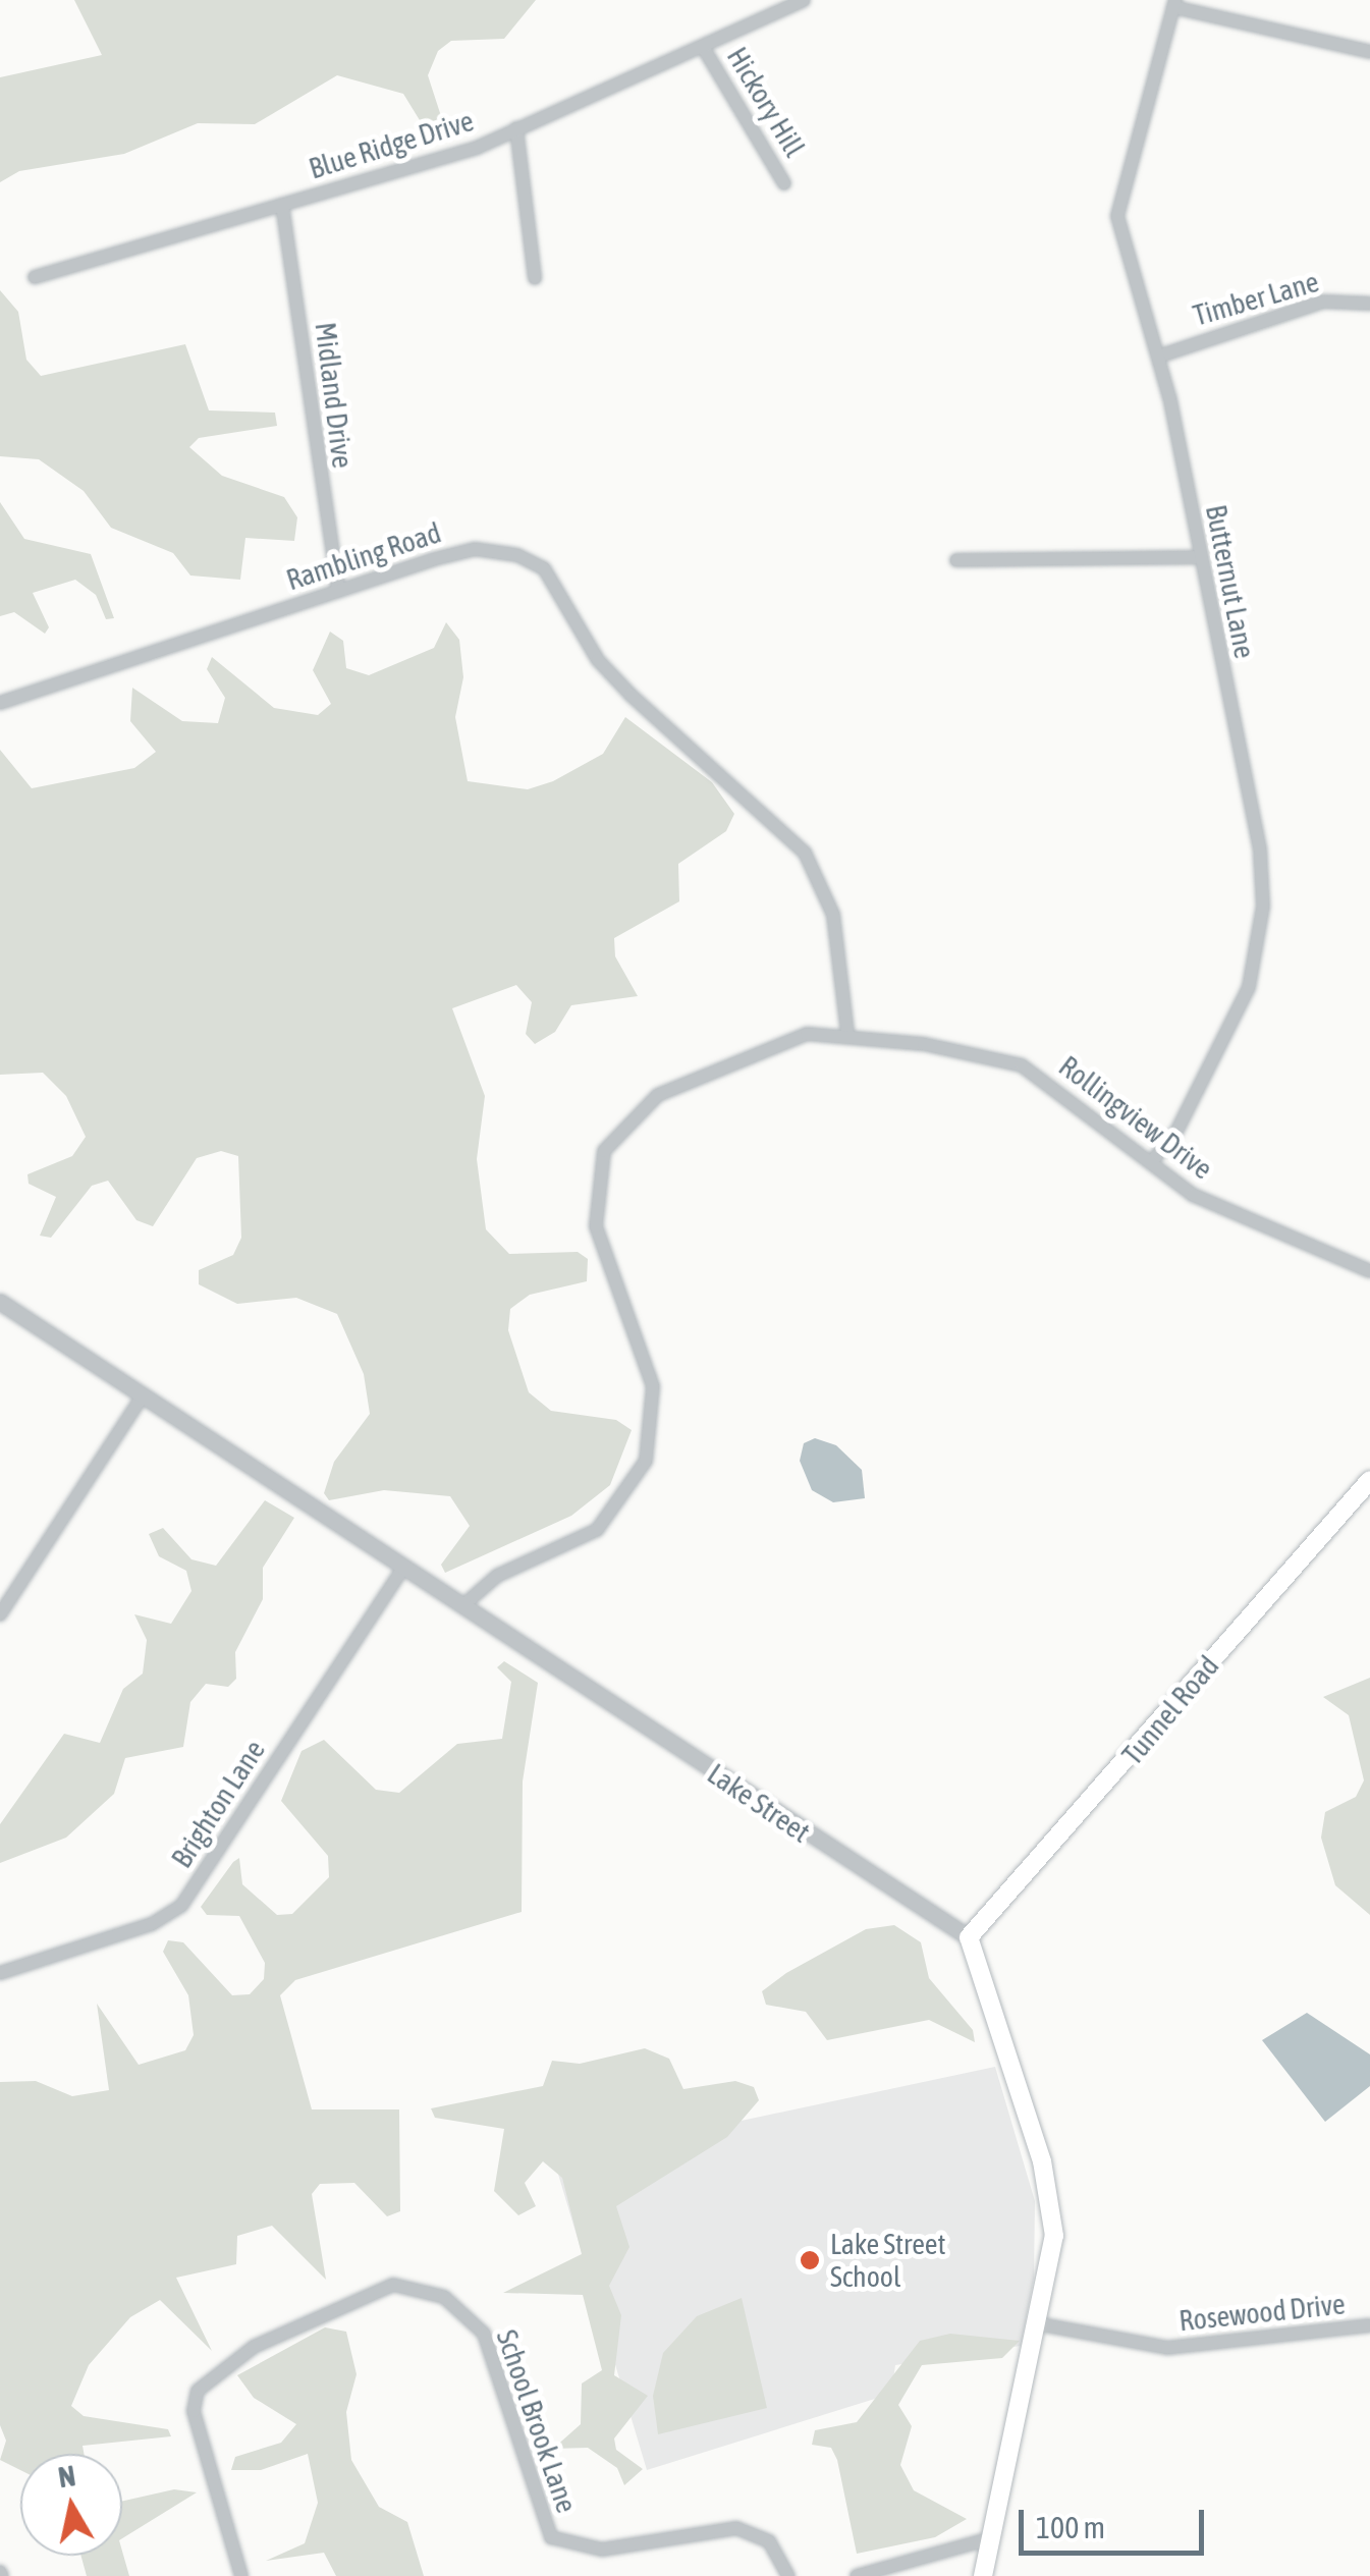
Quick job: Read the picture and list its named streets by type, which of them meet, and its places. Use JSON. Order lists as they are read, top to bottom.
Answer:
{
  "streets": {
    "main road": ["Tunnel Road"],
    "street": [
      "Hickory Hill",
      "Blue Ridge Drive",
      "Timber Lane",
      "Midland Drive",
      "Rambling Road",
      "Butternut Lane",
      "Rollingview Drive",
      "Lake Street",
      "Brighton Lane",
      "Rosewood Drive",
      "School Brook Lane"
    ]
  },
  "crossings": [
    ["Hickory Hill", "Blue Ridge Drive"],
    ["Blue Ridge Drive", "Midland Drive"],
    ["Timber Lane", "Butternut Lane"],
    ["Midland Drive", "Rambling Road"],
    ["Rambling Road", "Rollingview Drive"],
    ["Butternut Lane", "Rollingview Drive"],
    ["Rollingview Drive", "Lake Street"],
    ["Tunnel Road", "Lake Street"],
    ["Lake Street", "Brighton Lane"]
  ],
  "places": ["Lake Street School"],
  "scale_bar": "100 m",
  "north": "top"
}
